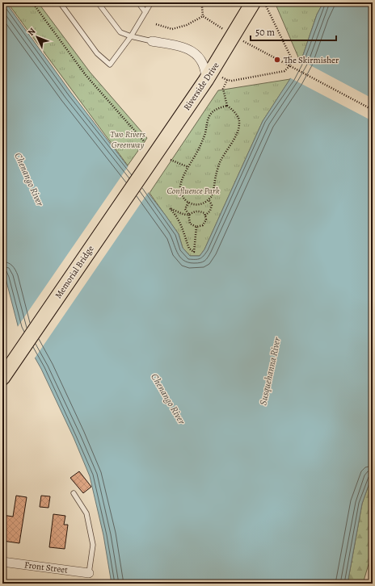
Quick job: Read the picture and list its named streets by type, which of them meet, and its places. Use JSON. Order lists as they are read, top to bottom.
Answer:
{
  "streets": {
    "main road": ["Riverside Drive", "Memorial Bridge"],
    "street": ["Front Street"]
  },
  "crossings": [
    ["Riverside Drive", "Memorial Bridge"]
  ],
  "water": ["Chenango River", "Susquehanna River"],
  "parks": ["Two Rivers Greenway", "Confluence Park"],
  "places": ["The Skirmisher"],
  "scale_bar": "50 m",
  "north": "top left"
}
